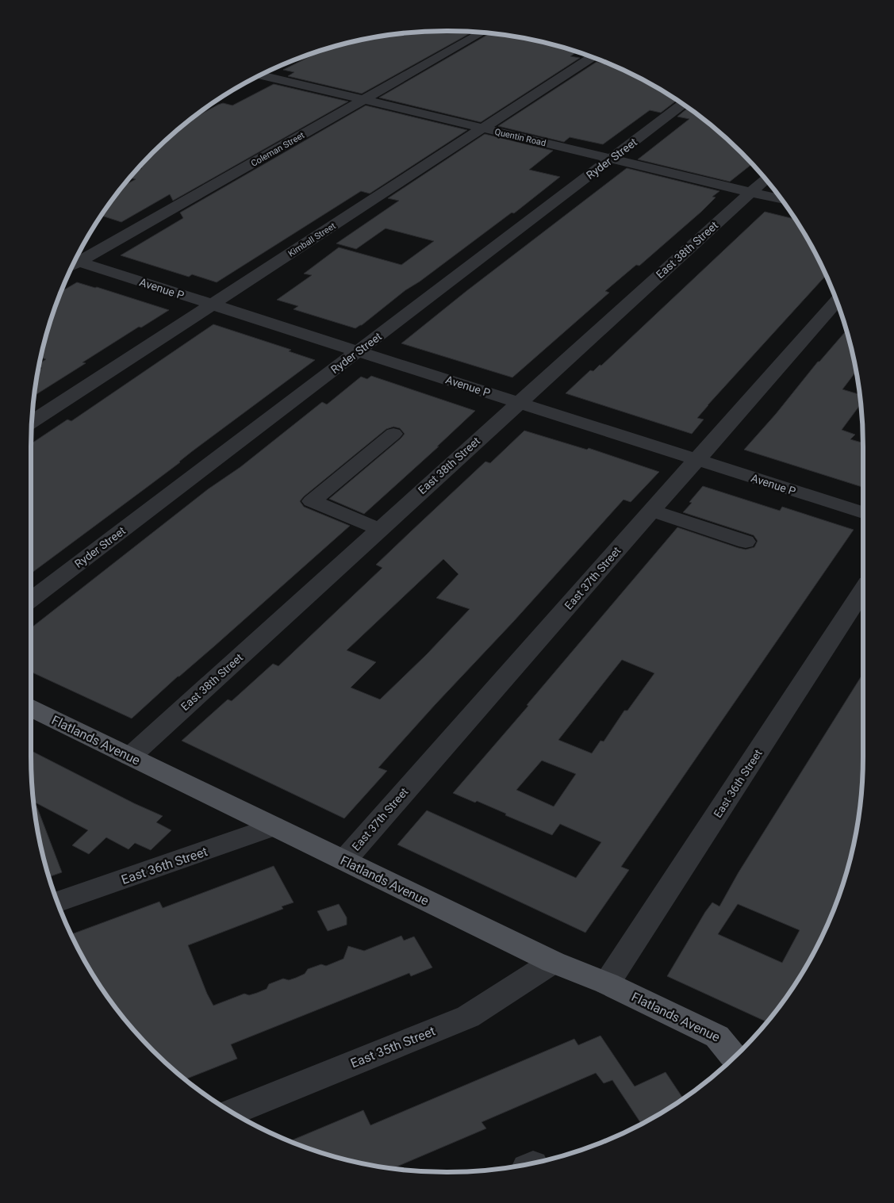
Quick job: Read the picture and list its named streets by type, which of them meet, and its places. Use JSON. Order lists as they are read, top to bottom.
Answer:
{
  "streets": {
    "main road": ["Flatlands Avenue"],
    "street": [
      "Quentin Road",
      "Coleman Street",
      "Ryder Street",
      "Kimball Street",
      "East 38th Street",
      "Avenue P",
      "East 37th Street",
      "East 36th Street",
      "East 35th Street"
    ]
  },
  "crossings": [
    ["Quentin Road", "Coleman Street"],
    ["Quentin Road", "Ryder Street"],
    ["Quentin Road", "Kimball Street"],
    ["Quentin Road", "East 38th Street"],
    ["Ryder Street", "Avenue P"],
    ["Kimball Street", "Avenue P"],
    ["East 38th Street", "Avenue P"],
    ["East 38th Street", "Flatlands Avenue"],
    ["Avenue P", "East 37th Street"],
    ["East 37th Street", "Flatlands Avenue"],
    ["Flatlands Avenue", "East 36th Street"],
    ["Flatlands Avenue", "East 35th Street"]
  ]
}
